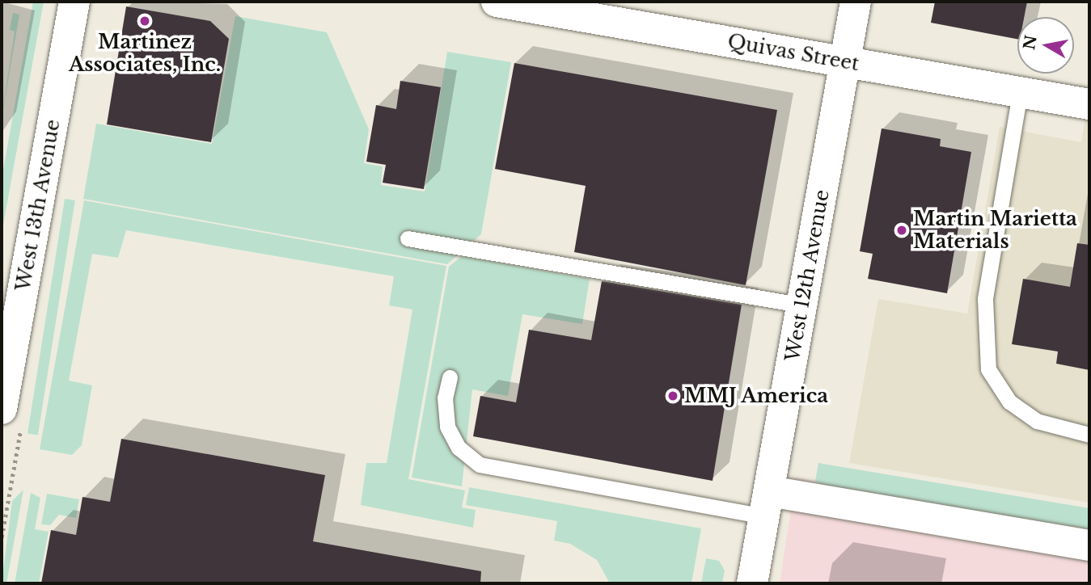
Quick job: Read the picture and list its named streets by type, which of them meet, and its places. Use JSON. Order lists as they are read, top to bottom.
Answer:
{
  "streets": {
    "street": ["Quivas Street", "West 13th Avenue", "West 12th Avenue"]
  },
  "crossings": [
    ["Quivas Street", "West 12th Avenue"]
  ],
  "places": ["Martinez Associates, Inc.", "Martin Marietta Materials", "MMJ America"],
  "north": "left"
}
